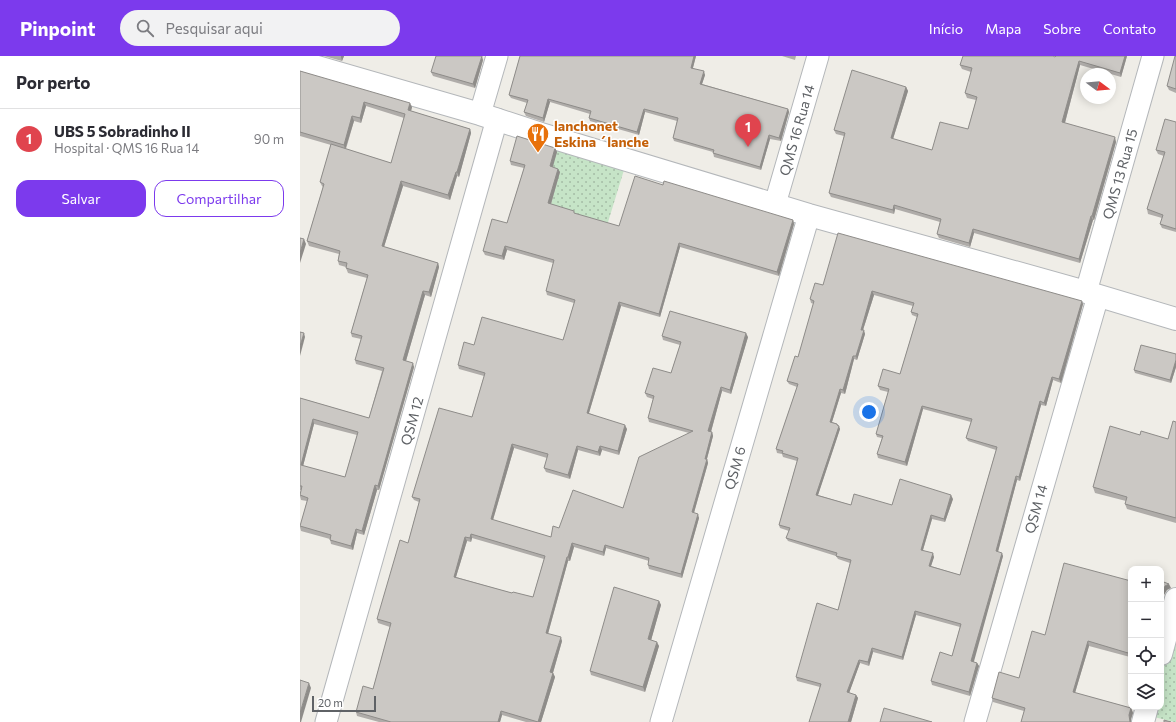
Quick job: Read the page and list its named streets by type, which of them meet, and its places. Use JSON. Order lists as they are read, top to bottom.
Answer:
{
  "streets": {
    "street": [
      "QMS 16 Rua 14",
      "QMS 13 Rua 15",
      "QSM 12",
      "QSM 6",
      "QSM 14"
    ]
  },
  "crossings": [
    ["QMS 13 Rua 15", "QSM 14"]
  ],
  "places": {
    "restaurant": ["lanchonet Eskina ´lanche"]
  },
  "scale_bar": "20 m",
  "north": "right",
  "page": {
    "header": "Pinpoint",
    "search": "Pesquisar aqui",
    "nav": [
      "Início",
      "Mapa",
      "Sobre",
      "Contato"
    ],
    "heading": "Por perto",
    "list": [
      {
        "mark": "1",
        "name": "UBS 5 Sobradinho II",
        "note": "Hospital · QMS 16 Rua 14",
        "value": "90 m"
      }
    ],
    "pins": "1",
    "buttons": ["Salvar", "Compartilhar"],
    "map_buttons": ["+", "−"],
    "scale": "20 m"
  }
}
